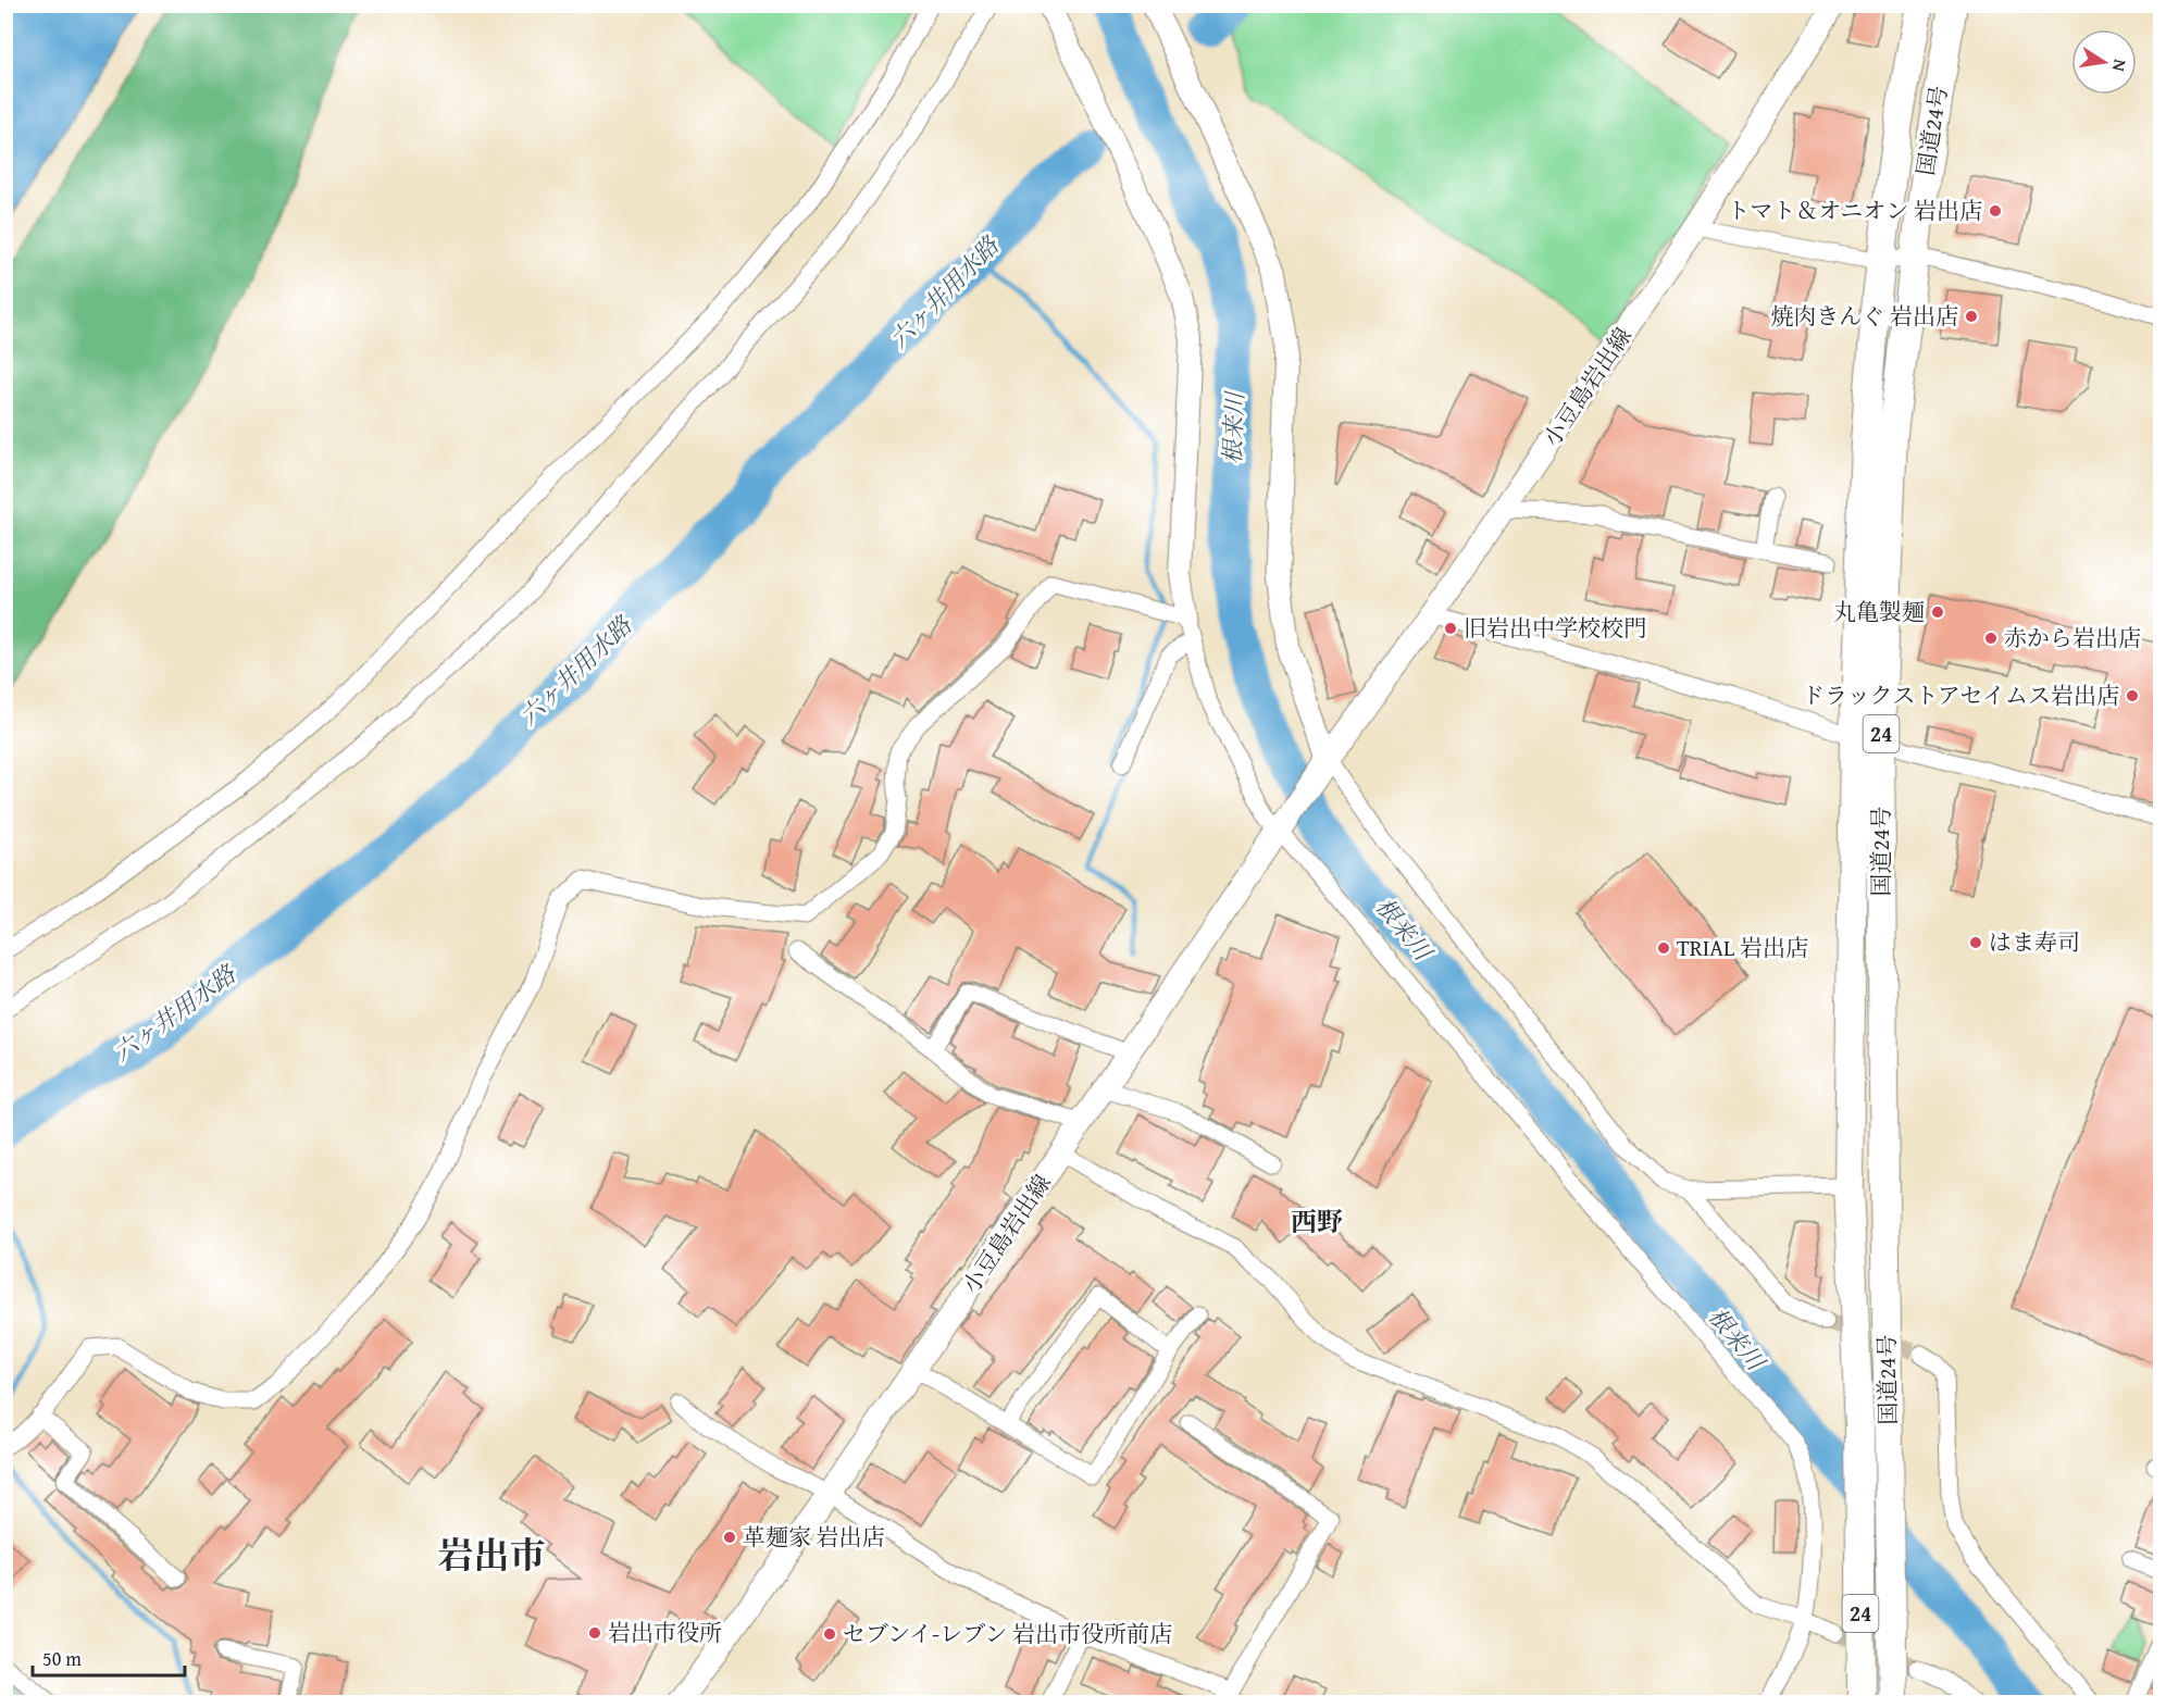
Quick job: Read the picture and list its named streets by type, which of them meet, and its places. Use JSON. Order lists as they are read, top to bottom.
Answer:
{
  "streets": {
    "highway": ["国道24号", "24"],
    "main road": ["小豆島岩出線"]
  },
  "districts": ["西野", "岩出市"],
  "water": ["六ヶ井用水路", "根来川"],
  "places": [
    "トマト＆オニオン 岩出店",
    "焼肉きんぐ 岩出店",
    "丸亀製麺",
    "旧岩出中学校校門",
    "赤から岩出店",
    "ドラックストアセイムス岩出店",
    "はま寿司",
    "TRIAL 岩出店",
    "革麺家 岩出店",
    "岩出市役所",
    "セブンイ-レブン 岩出市役所前店"
  ],
  "scale_bar": "50 m",
  "north": "right"
}
